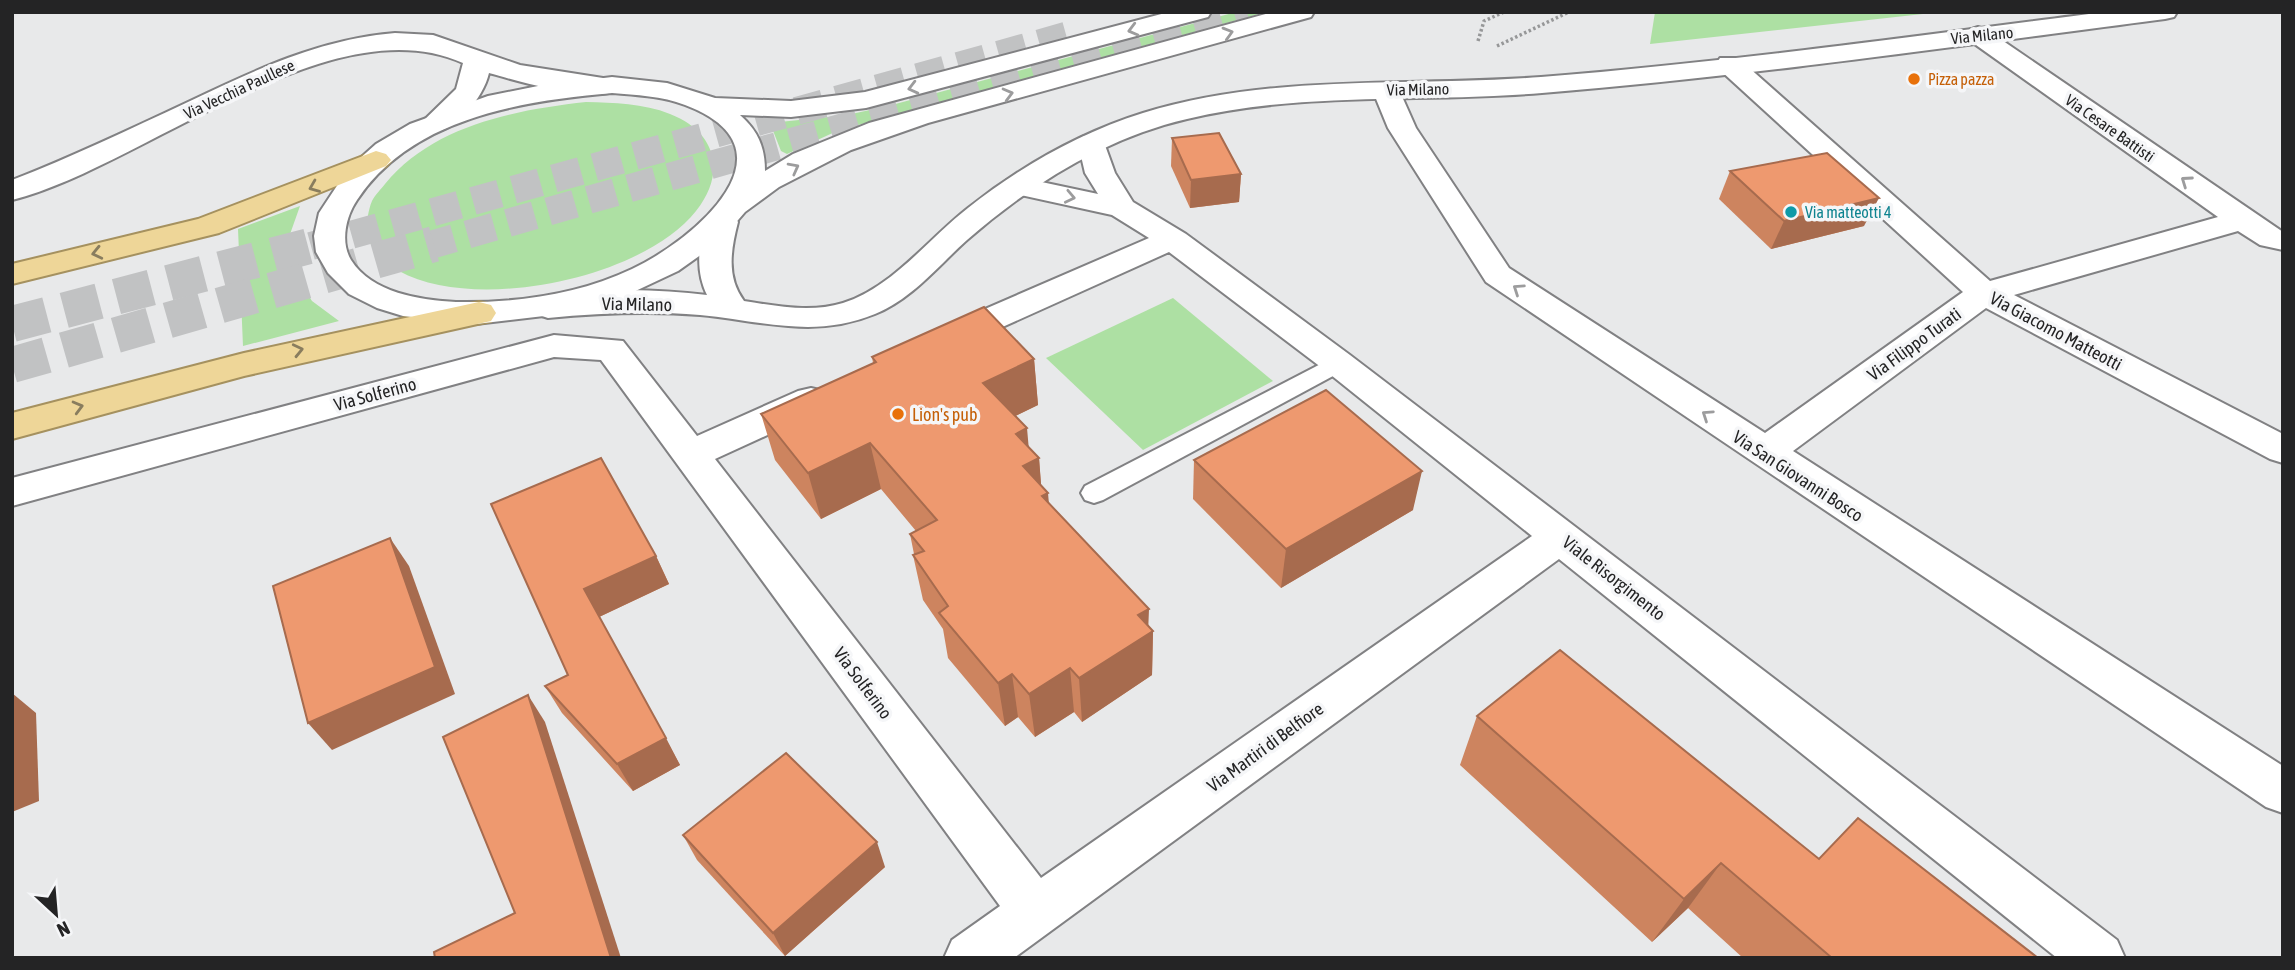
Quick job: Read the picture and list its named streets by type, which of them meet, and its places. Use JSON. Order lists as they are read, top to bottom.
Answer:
{
  "streets": {
    "street": [
      "Via Milano",
      "Via Vecchia Paullese",
      "Via Cesare Battisti",
      "Via Giacomo Matteotti",
      "Via Filippo Turati",
      "Via Solferino",
      "Via San Giovanni Bosco",
      "Viale Risorgimento",
      "Via Martiri di Belfiore"
    ]
  },
  "crossings": [
    ["Via Milano", "Via Cesare Battisti"],
    ["Via Milano", "Via Giacomo Matteotti"],
    ["Via Milano", "Via San Giovanni Bosco"],
    ["Via Milano", "Viale Risorgimento"],
    ["Via Cesare Battisti", "Via Filippo Turati"],
    ["Via Giacomo Matteotti", "Via Filippo Turati"],
    ["Via Filippo Turati", "Via San Giovanni Bosco"],
    ["Via Solferino", "Via Martiri di Belfiore"],
    ["Viale Risorgimento", "Via Martiri di Belfiore"]
  ],
  "one_way": ["Via Cesare Battisti", "Via San Giovanni Bosco"],
  "places": ["Pizza pazza", "Via matteotti 4", "Lion's pub"],
  "north": "bottom right"
}
